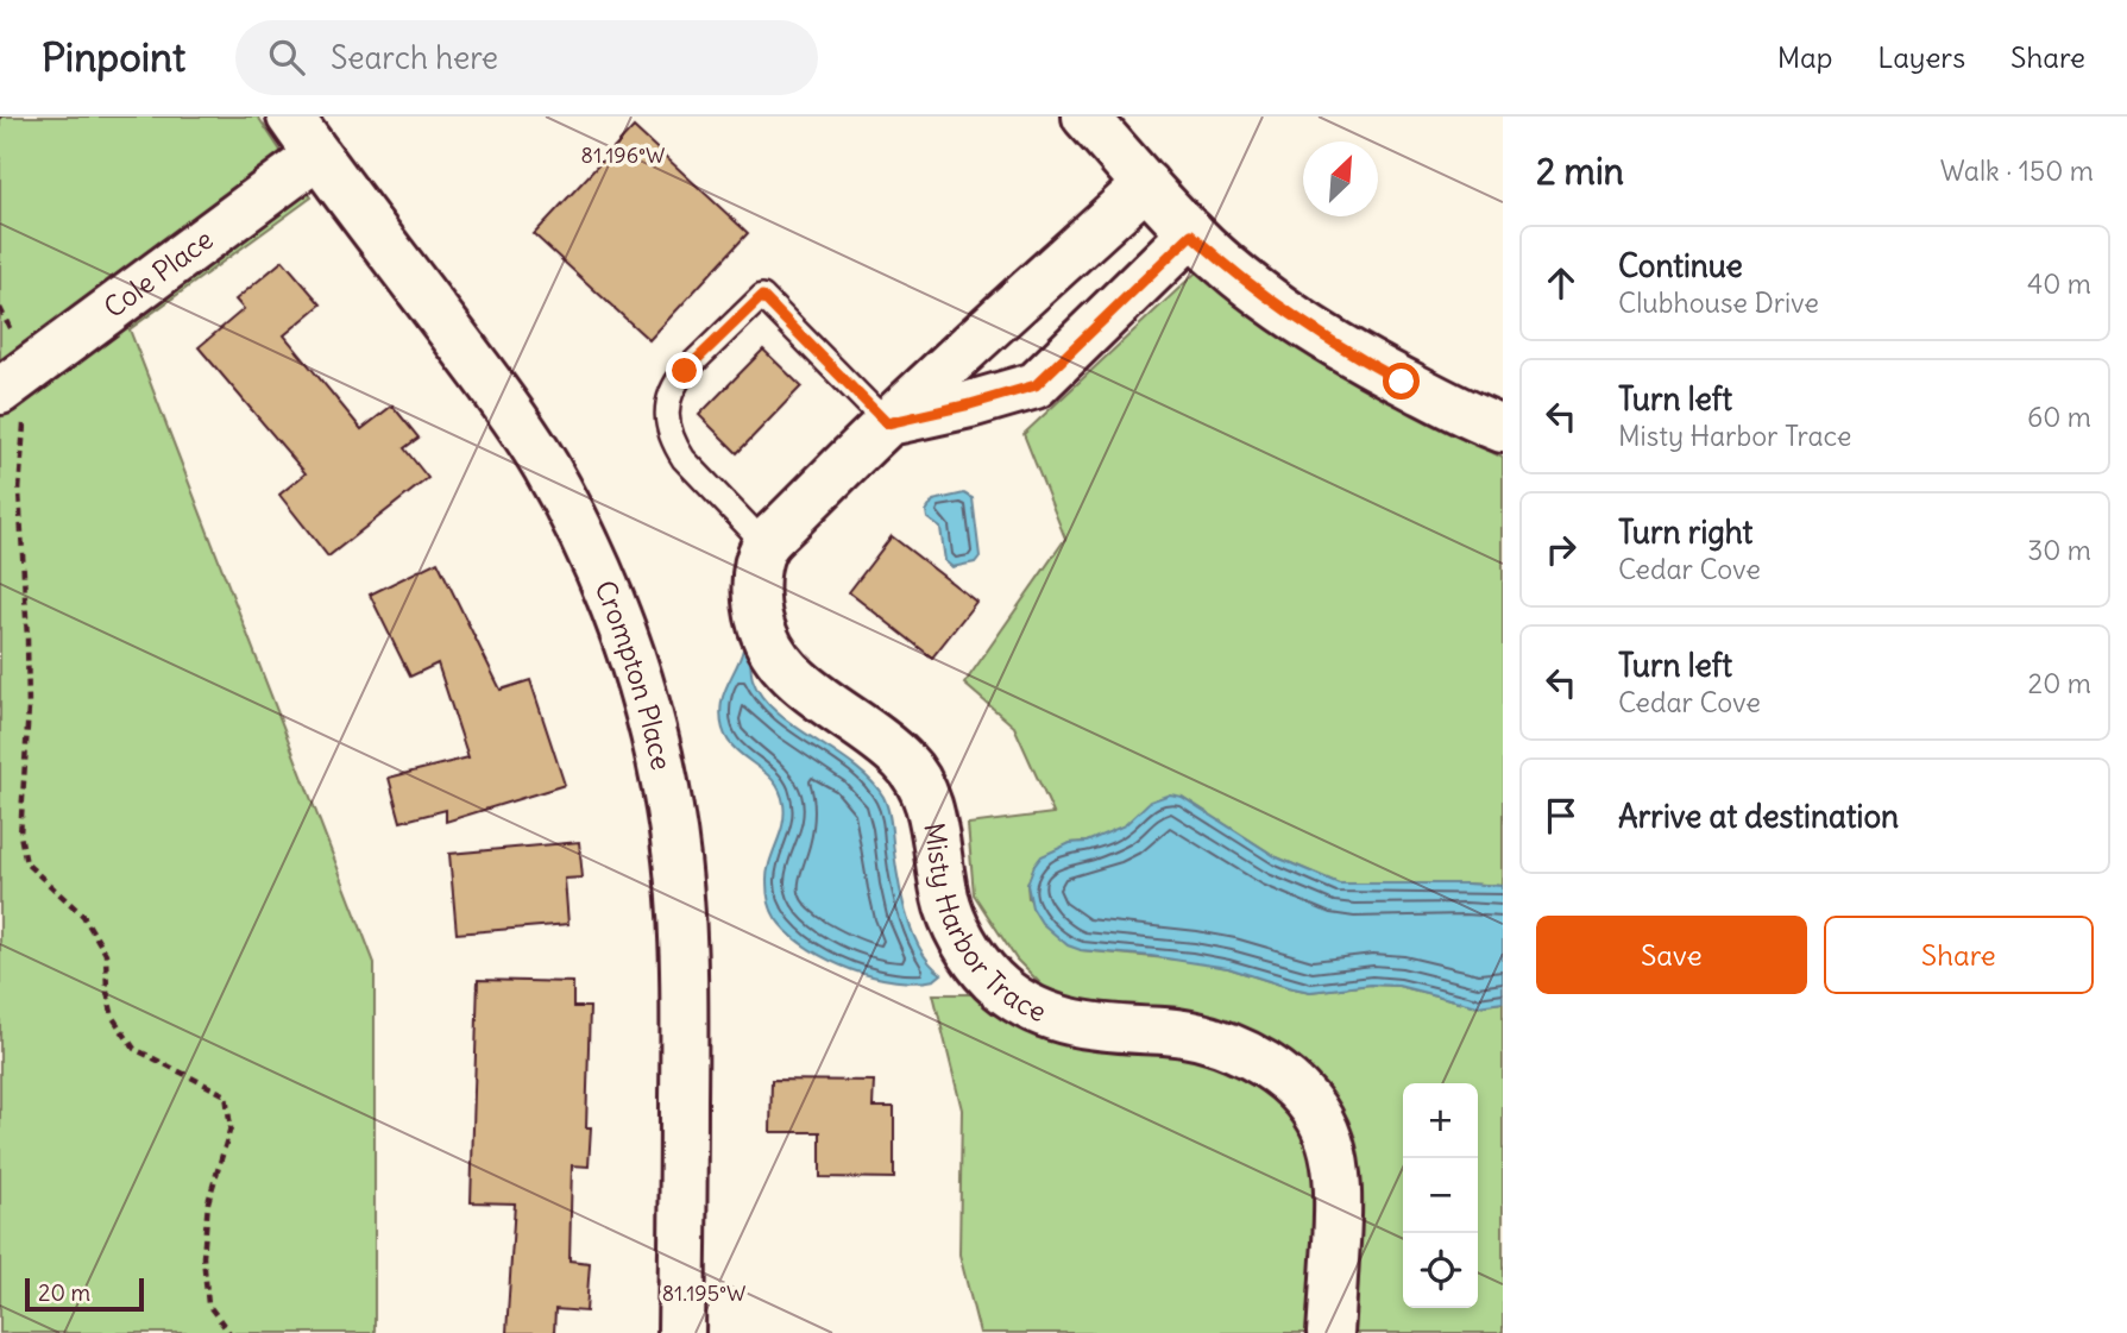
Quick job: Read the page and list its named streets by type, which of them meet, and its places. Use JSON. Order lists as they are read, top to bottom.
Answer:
{
  "streets": {
    "street": ["Cole Place", "Crompton Place", "Misty Harbor Trace"]
  },
  "crossings": [
    ["Cole Place", "Crompton Place"]
  ],
  "scale_bar": "20 m",
  "north": "top right",
  "page": {
    "header": "Pinpoint",
    "search": "Search here",
    "nav": ["Map", "Layers", "Share"],
    "heading": ["2 min", "Walk · 150 m"],
    "list": [
      ["Continue", "Clubhouse Drive", "40 m"],
      ["Turn left", "Misty Harbor Trace", "60 m"],
      ["Turn right", "Cedar Cove", "30 m"],
      ["Turn left", "Cedar Cove", "20 m"],
      "Arrive at destination"
    ],
    "buttons": ["Save", "Share"],
    "map_buttons": ["+", "−"],
    "scale": "20 m"
  },
  "coordinates": ["81.196°W", "81.195°W"]
}
